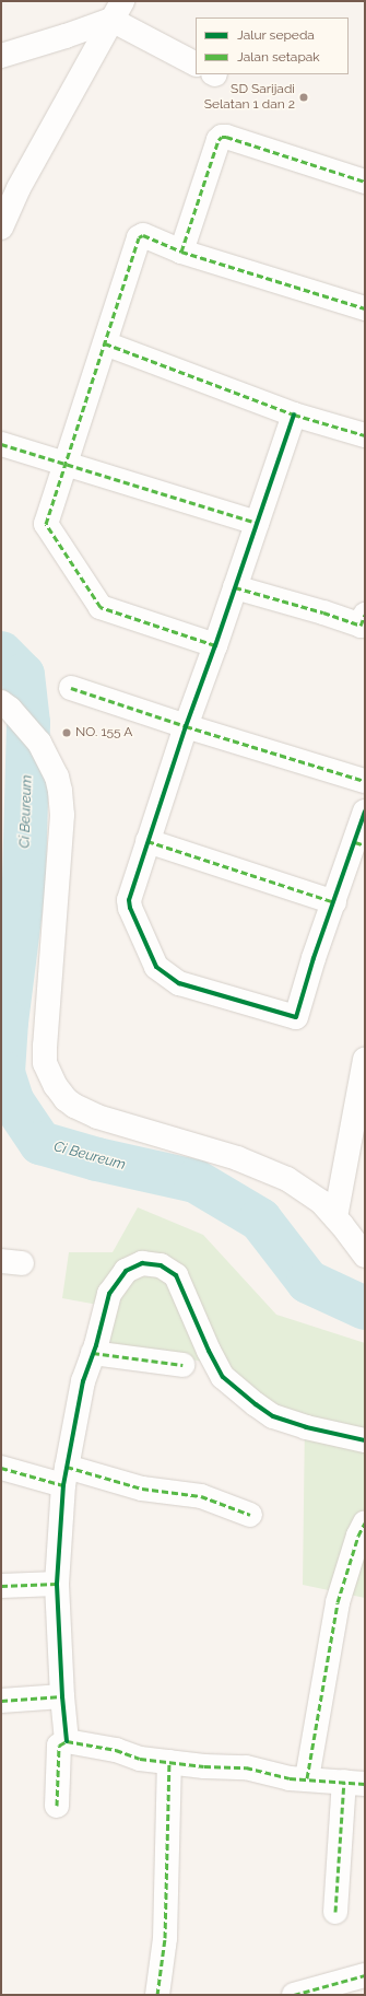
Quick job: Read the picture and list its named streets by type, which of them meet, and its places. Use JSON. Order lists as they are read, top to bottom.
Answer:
{
  "water": ["Ci Beureum"],
  "places": ["SD Sarijadi Selatan 1 dan 2", "NO. 155 A"],
  "legend": ["Jalur sepeda", "Jalan setapak"]
}
